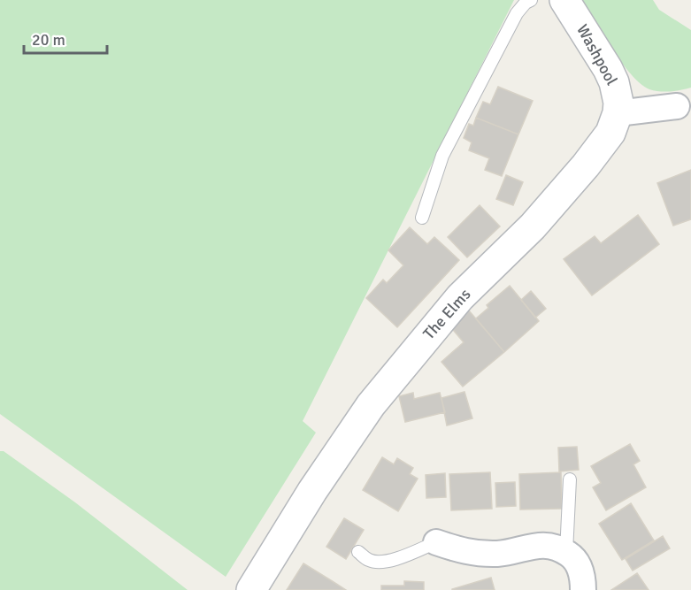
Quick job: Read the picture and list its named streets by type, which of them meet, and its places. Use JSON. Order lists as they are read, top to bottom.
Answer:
{
  "streets": {
    "street": ["Washpool", "The Elms"]
  },
  "crossings": [
    ["Washpool", "The Elms"]
  ],
  "scale_bar": "20 m"
}
